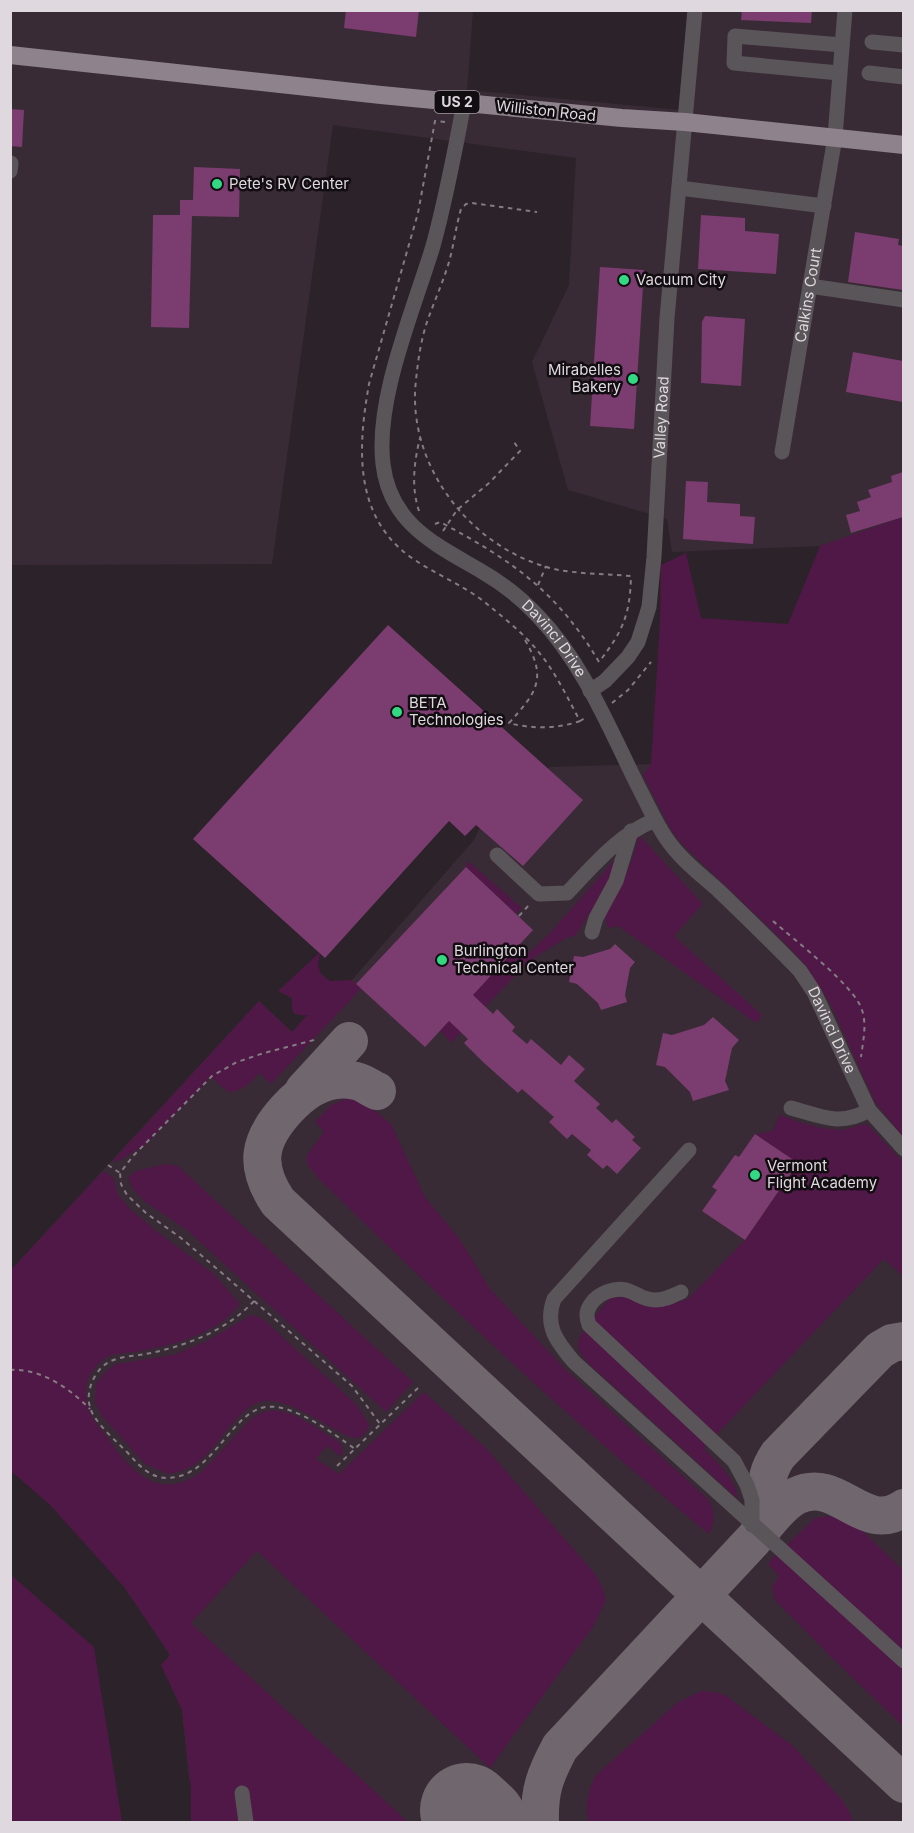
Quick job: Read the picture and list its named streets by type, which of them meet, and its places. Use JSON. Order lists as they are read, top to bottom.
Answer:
{
  "streets": {
    "main road": ["US 2", "Williston Road"],
    "street": ["Calkins Court", "Valley Road", "Davinci Drive"]
  },
  "crossings": [
    ["Williston Road", "Calkins Court"],
    ["Williston Road", "Valley Road"],
    ["Williston Road", "Davinci Drive"],
    ["Valley Road", "Davinci Drive"]
  ],
  "places": [
    "Pete's RV Center",
    "Vacuum City",
    "Mirabelles Bakery",
    "BETA Technologies",
    "Burlington Technical Center",
    "Vermont Flight Academy"
  ]
}
